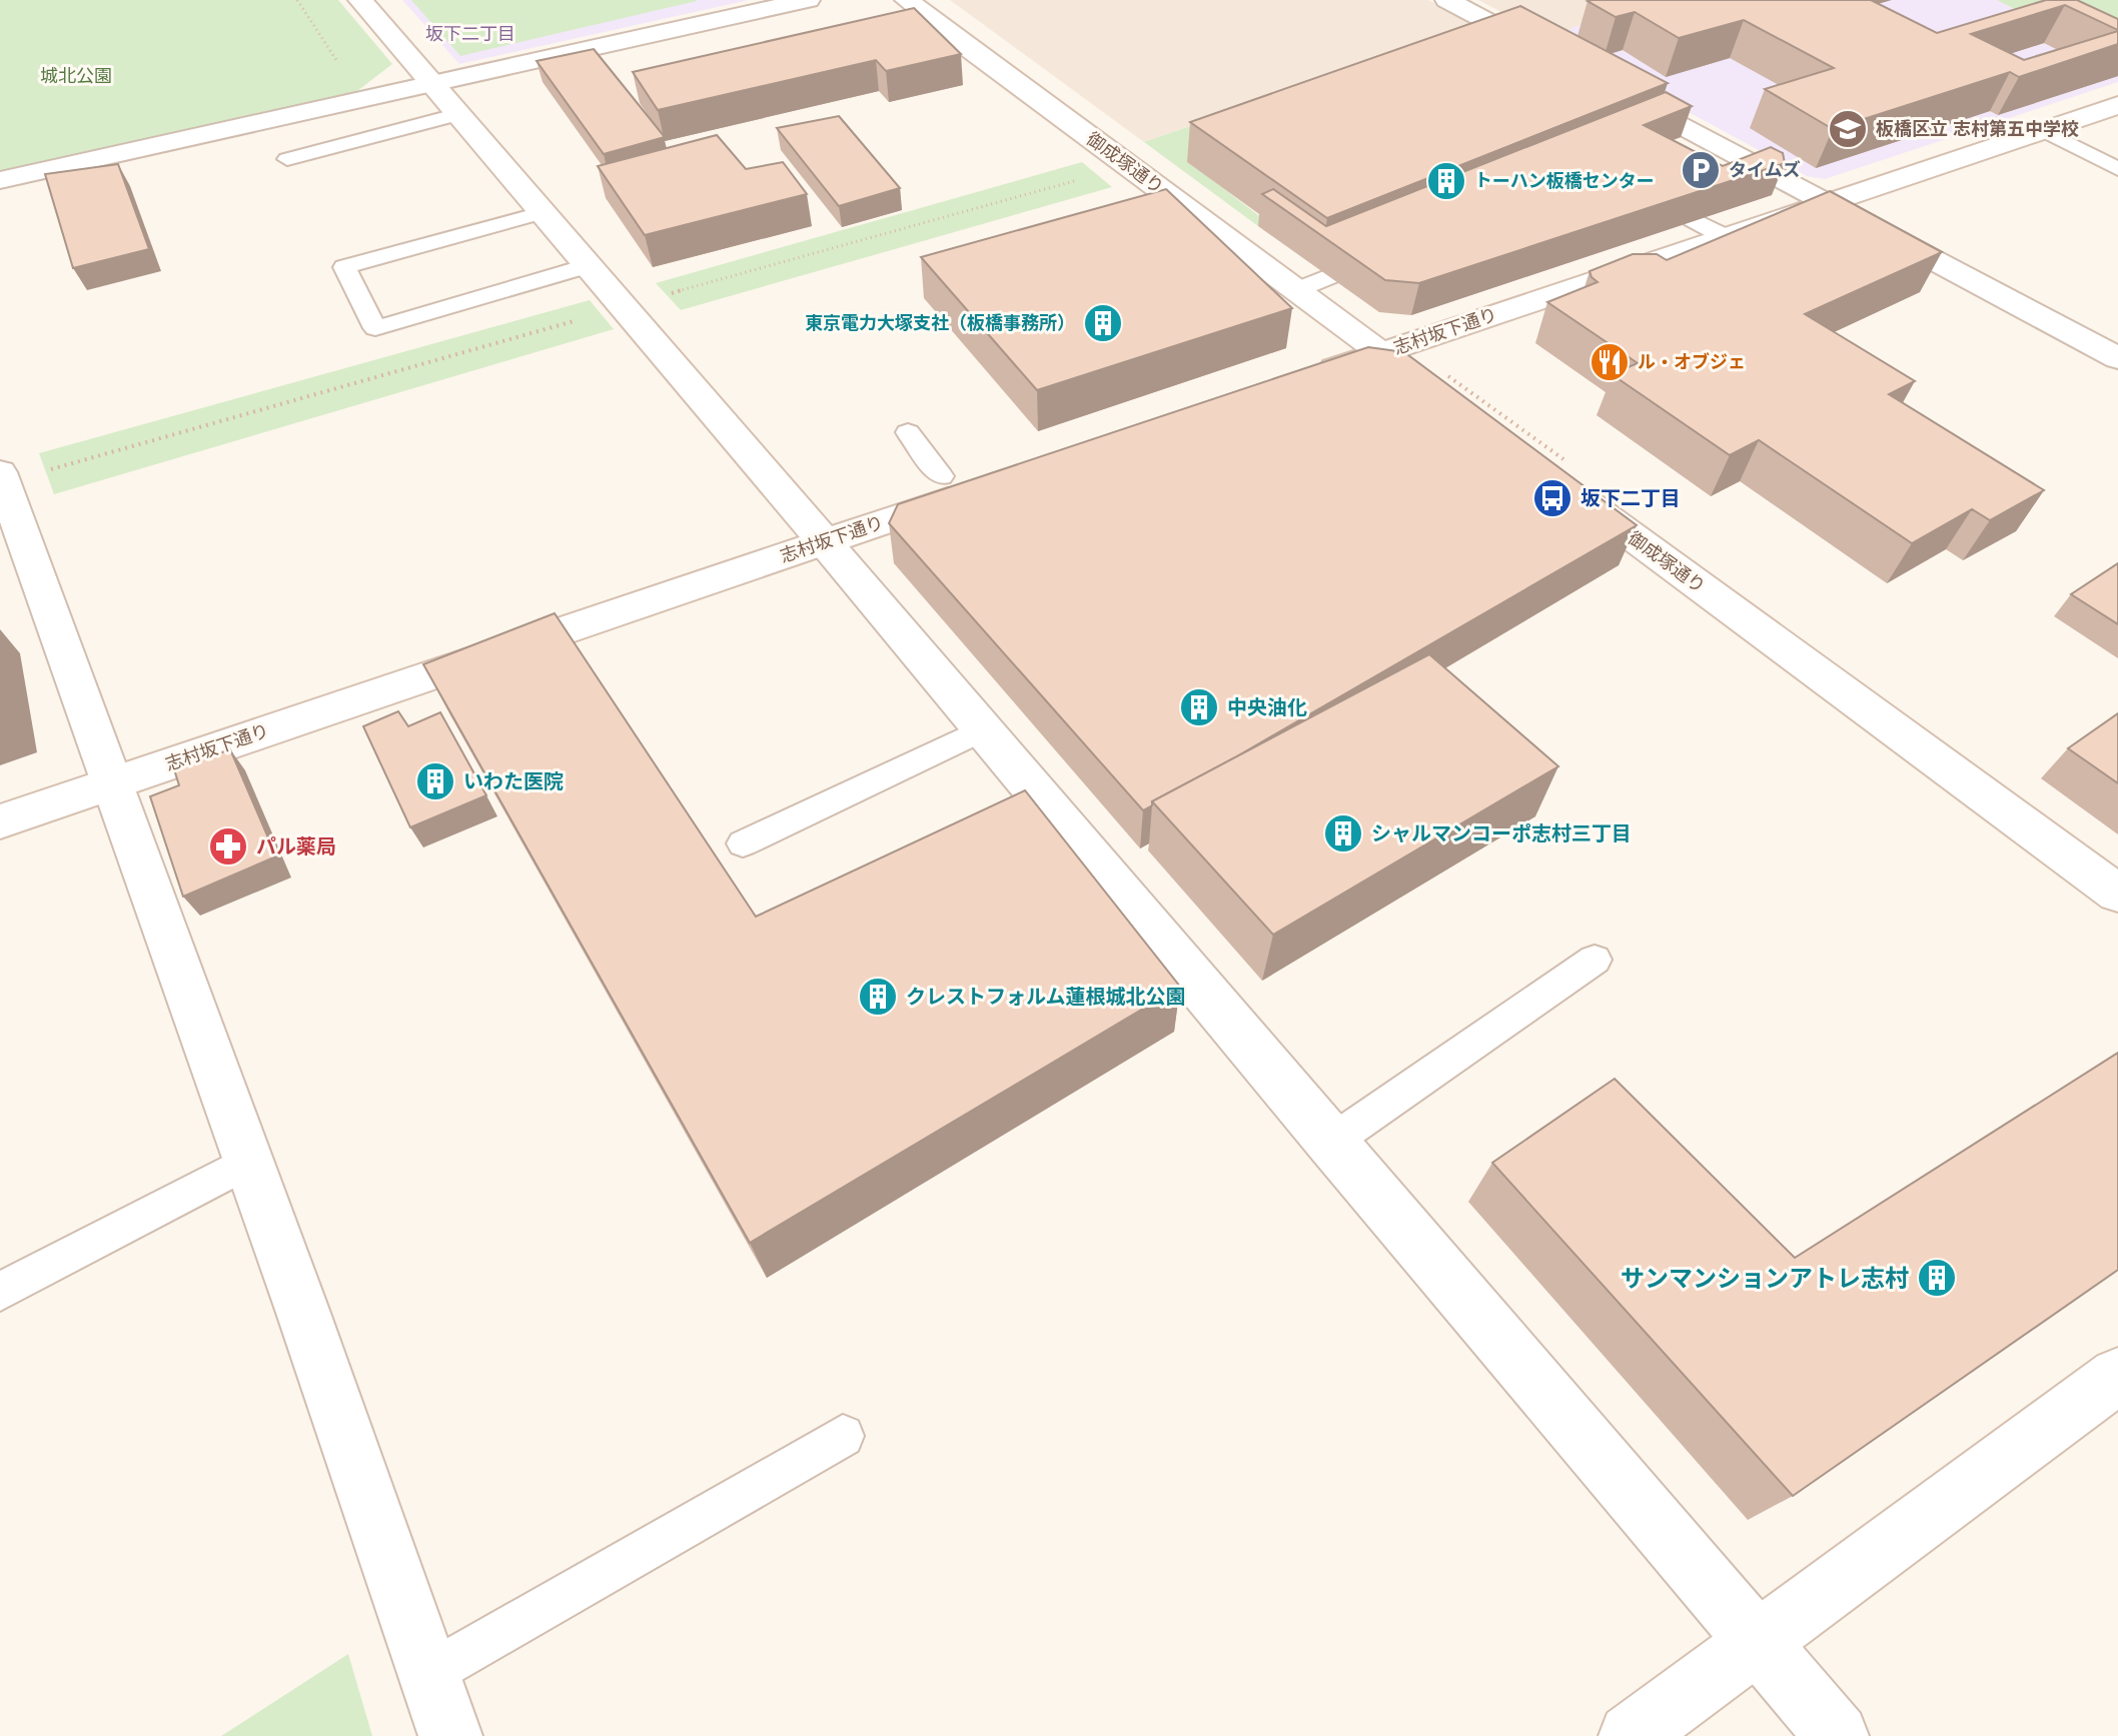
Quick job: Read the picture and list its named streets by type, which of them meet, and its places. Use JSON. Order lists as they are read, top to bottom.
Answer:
{
  "streets": {
    "street": ["御成塚通り", "志村坂下通り"]
  },
  "crossings": [
    ["御成塚通り", "志村坂下通り"]
  ],
  "districts": ["坂下二丁目"],
  "parks": ["城北公園"],
  "places": {
    "school or university": ["板橋区立 志村第五中学校"],
    "parking": ["タイムズ"],
    "building": [
      "トーハン板橋センター",
      "東京電力大塚支社（板橋事務所）",
      "中央油化",
      "いわた医院",
      "シャルマンコーポ志村三丁目",
      "クレストフォルム蓮根城北公園",
      "サンマンションアトレ志村"
    ],
    "restaurant": ["ル・オブジェ"],
    "bus stop": ["坂下二丁目"],
    "pharmacy": ["パル薬局"]
  }
}
